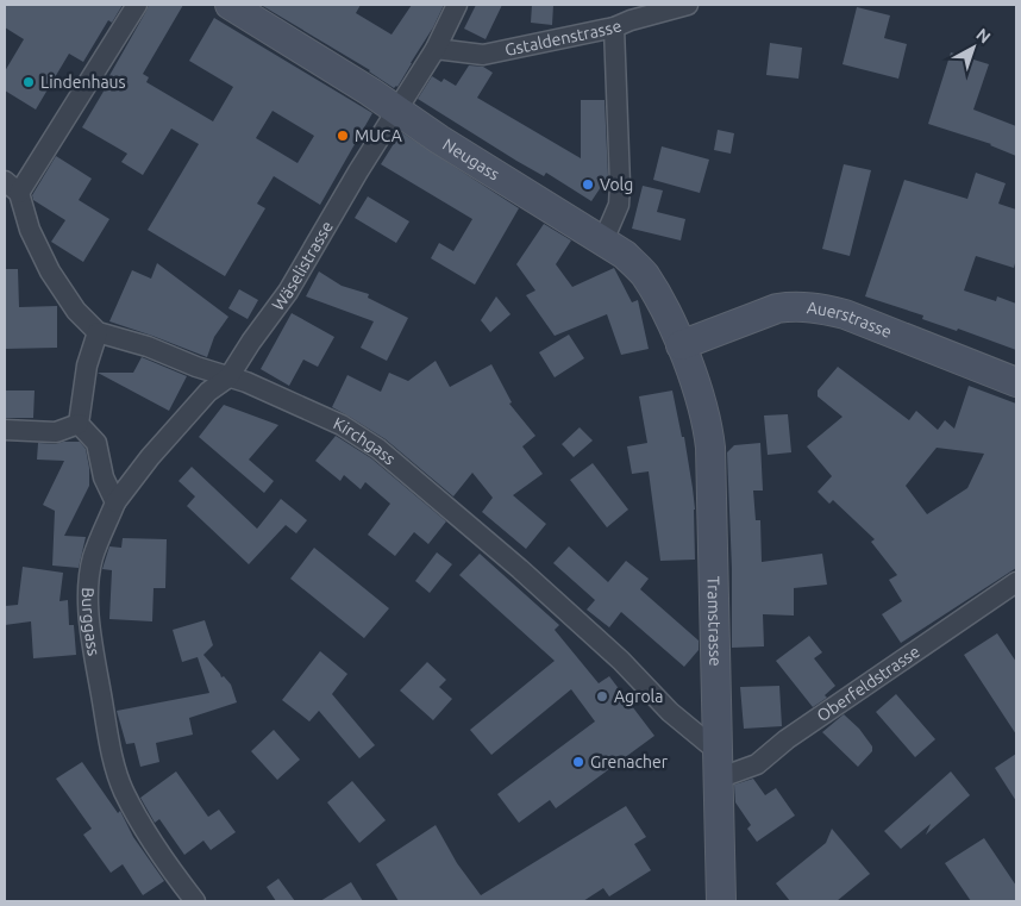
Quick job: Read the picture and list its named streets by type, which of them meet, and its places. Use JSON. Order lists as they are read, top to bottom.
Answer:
{
  "streets": {
    "main road": ["Neugass", "Auerstrasse", "Tramstrasse"],
    "street": [
      "Gstaldenstrasse",
      "Wäselistrasse",
      "Kirchgass",
      "Burggass",
      "Oberfeldstrasse"
    ]
  },
  "crossings": [
    ["Gstaldenstrasse", "Wäselistrasse"],
    ["Neugass", "Wäselistrasse"],
    ["Neugass", "Auerstrasse"],
    ["Neugass", "Tramstrasse"],
    ["Wäselistrasse", "Kirchgass"],
    ["Wäselistrasse", "Burggass"],
    ["Auerstrasse", "Tramstrasse"],
    ["Kirchgass", "Tramstrasse"],
    ["Kirchgass", "Oberfeldstrasse"],
    ["Tramstrasse", "Oberfeldstrasse"]
  ],
  "places": [
    "Lindenhaus",
    "MUCA",
    "Volg",
    "Agrola",
    "Grenacher"
  ],
  "north": "top right"
}
